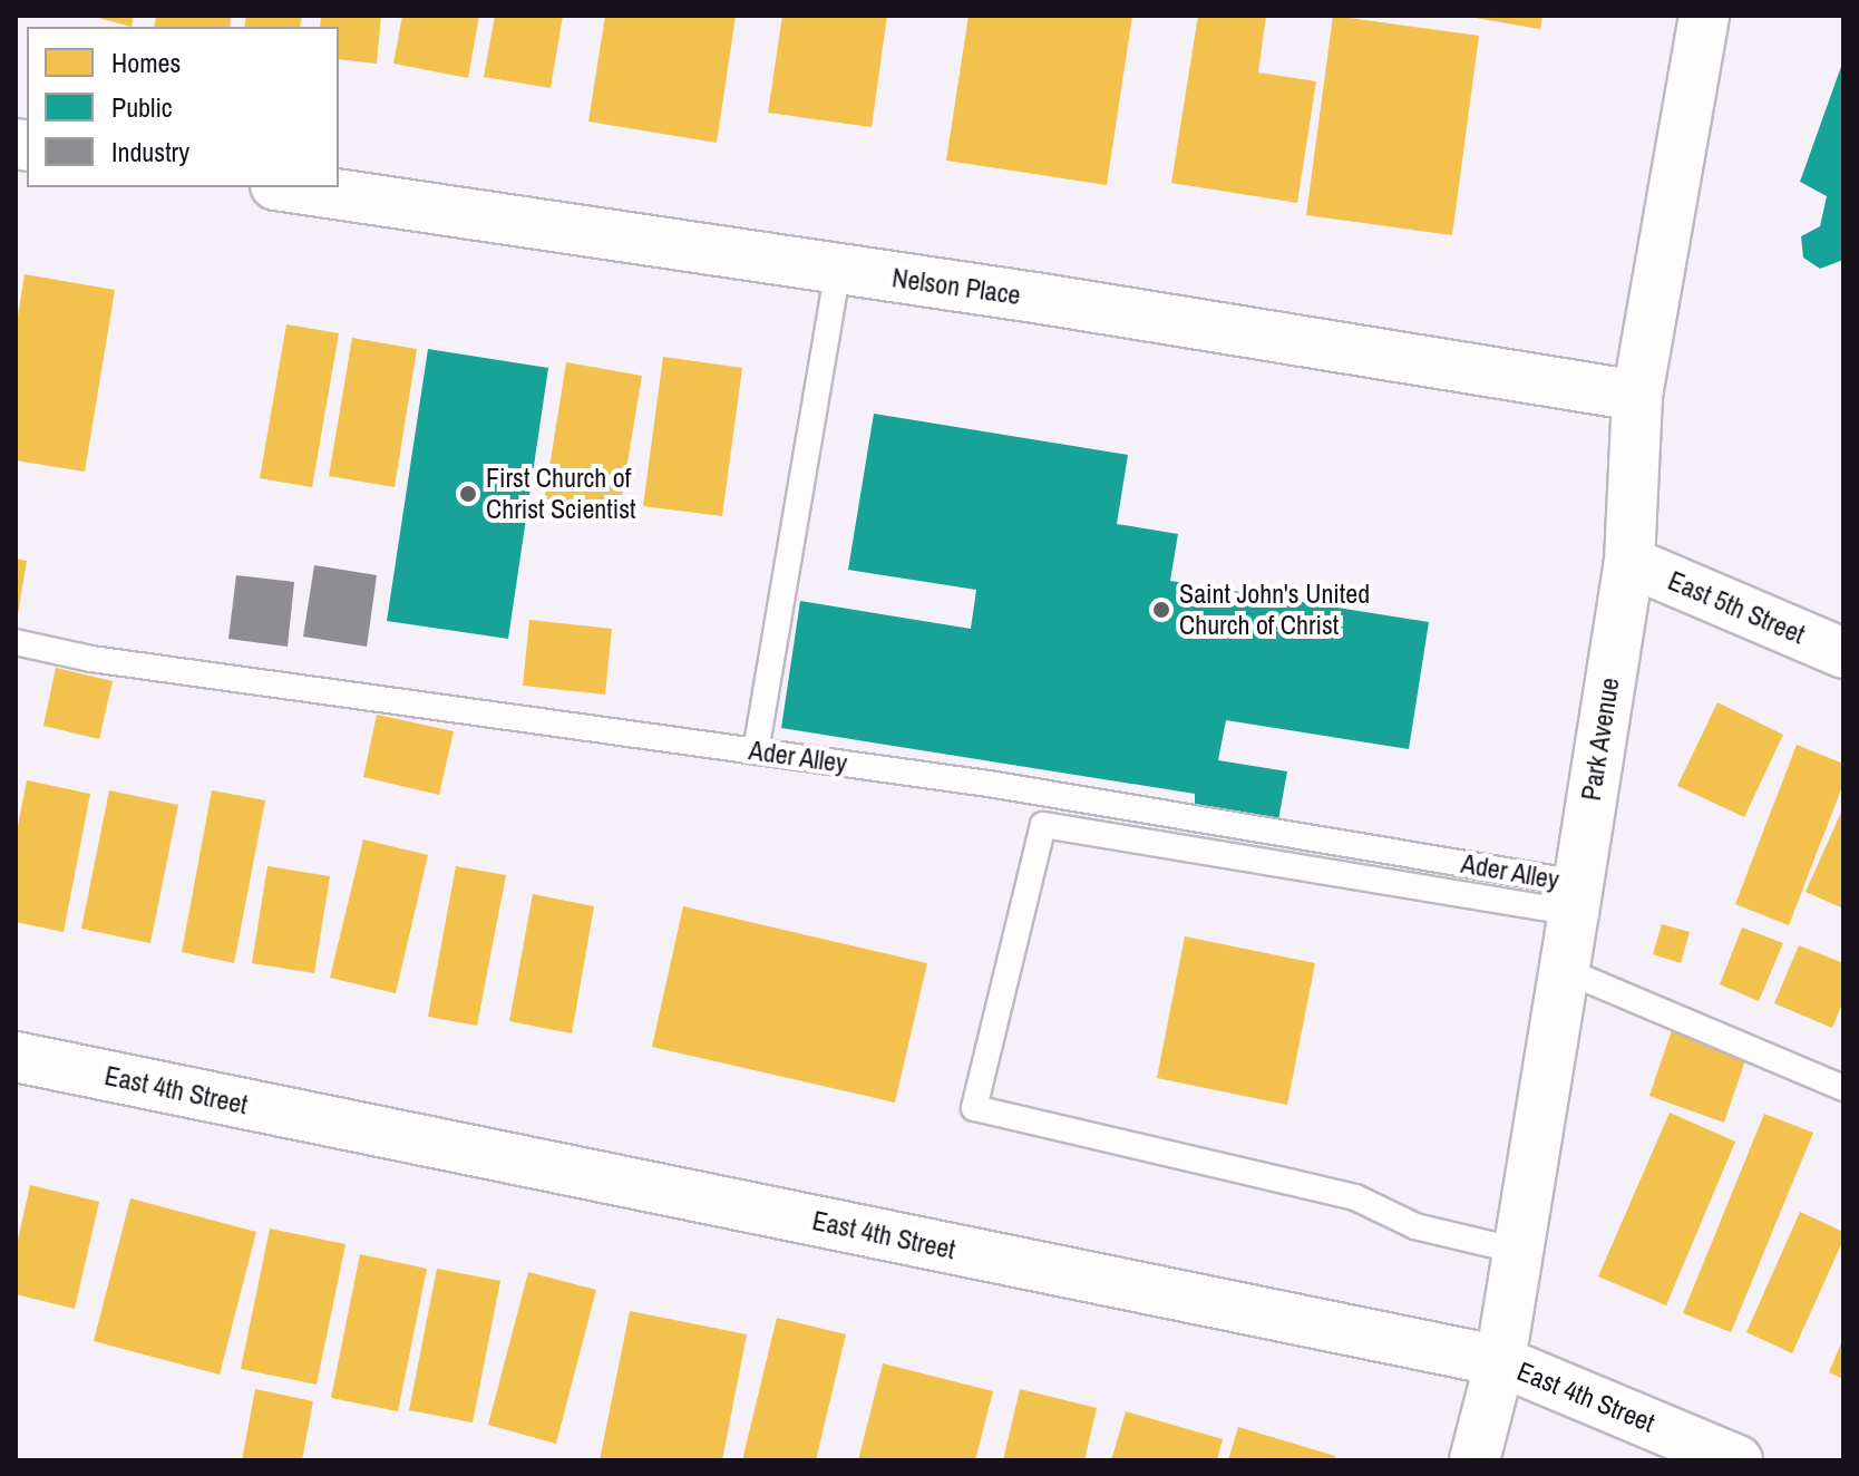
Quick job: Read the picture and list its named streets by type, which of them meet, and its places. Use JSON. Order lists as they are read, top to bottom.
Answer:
{
  "streets": {
    "street": [
      "Nelson Place",
      "East 5th Street",
      "Park Avenue",
      "East 4th Street"
    ],
    "lane": ["Ader Alley"]
  },
  "crossings": [
    ["Nelson Place", "Park Avenue"],
    ["East 5th Street", "Park Avenue"],
    ["Park Avenue", "Ader Alley"],
    ["Park Avenue", "East 4th Street"]
  ],
  "places": ["First Church of Christ Scientist", "Saint John's United Church of Christ"],
  "legend": ["Homes", "Public", "Industry"]
}
